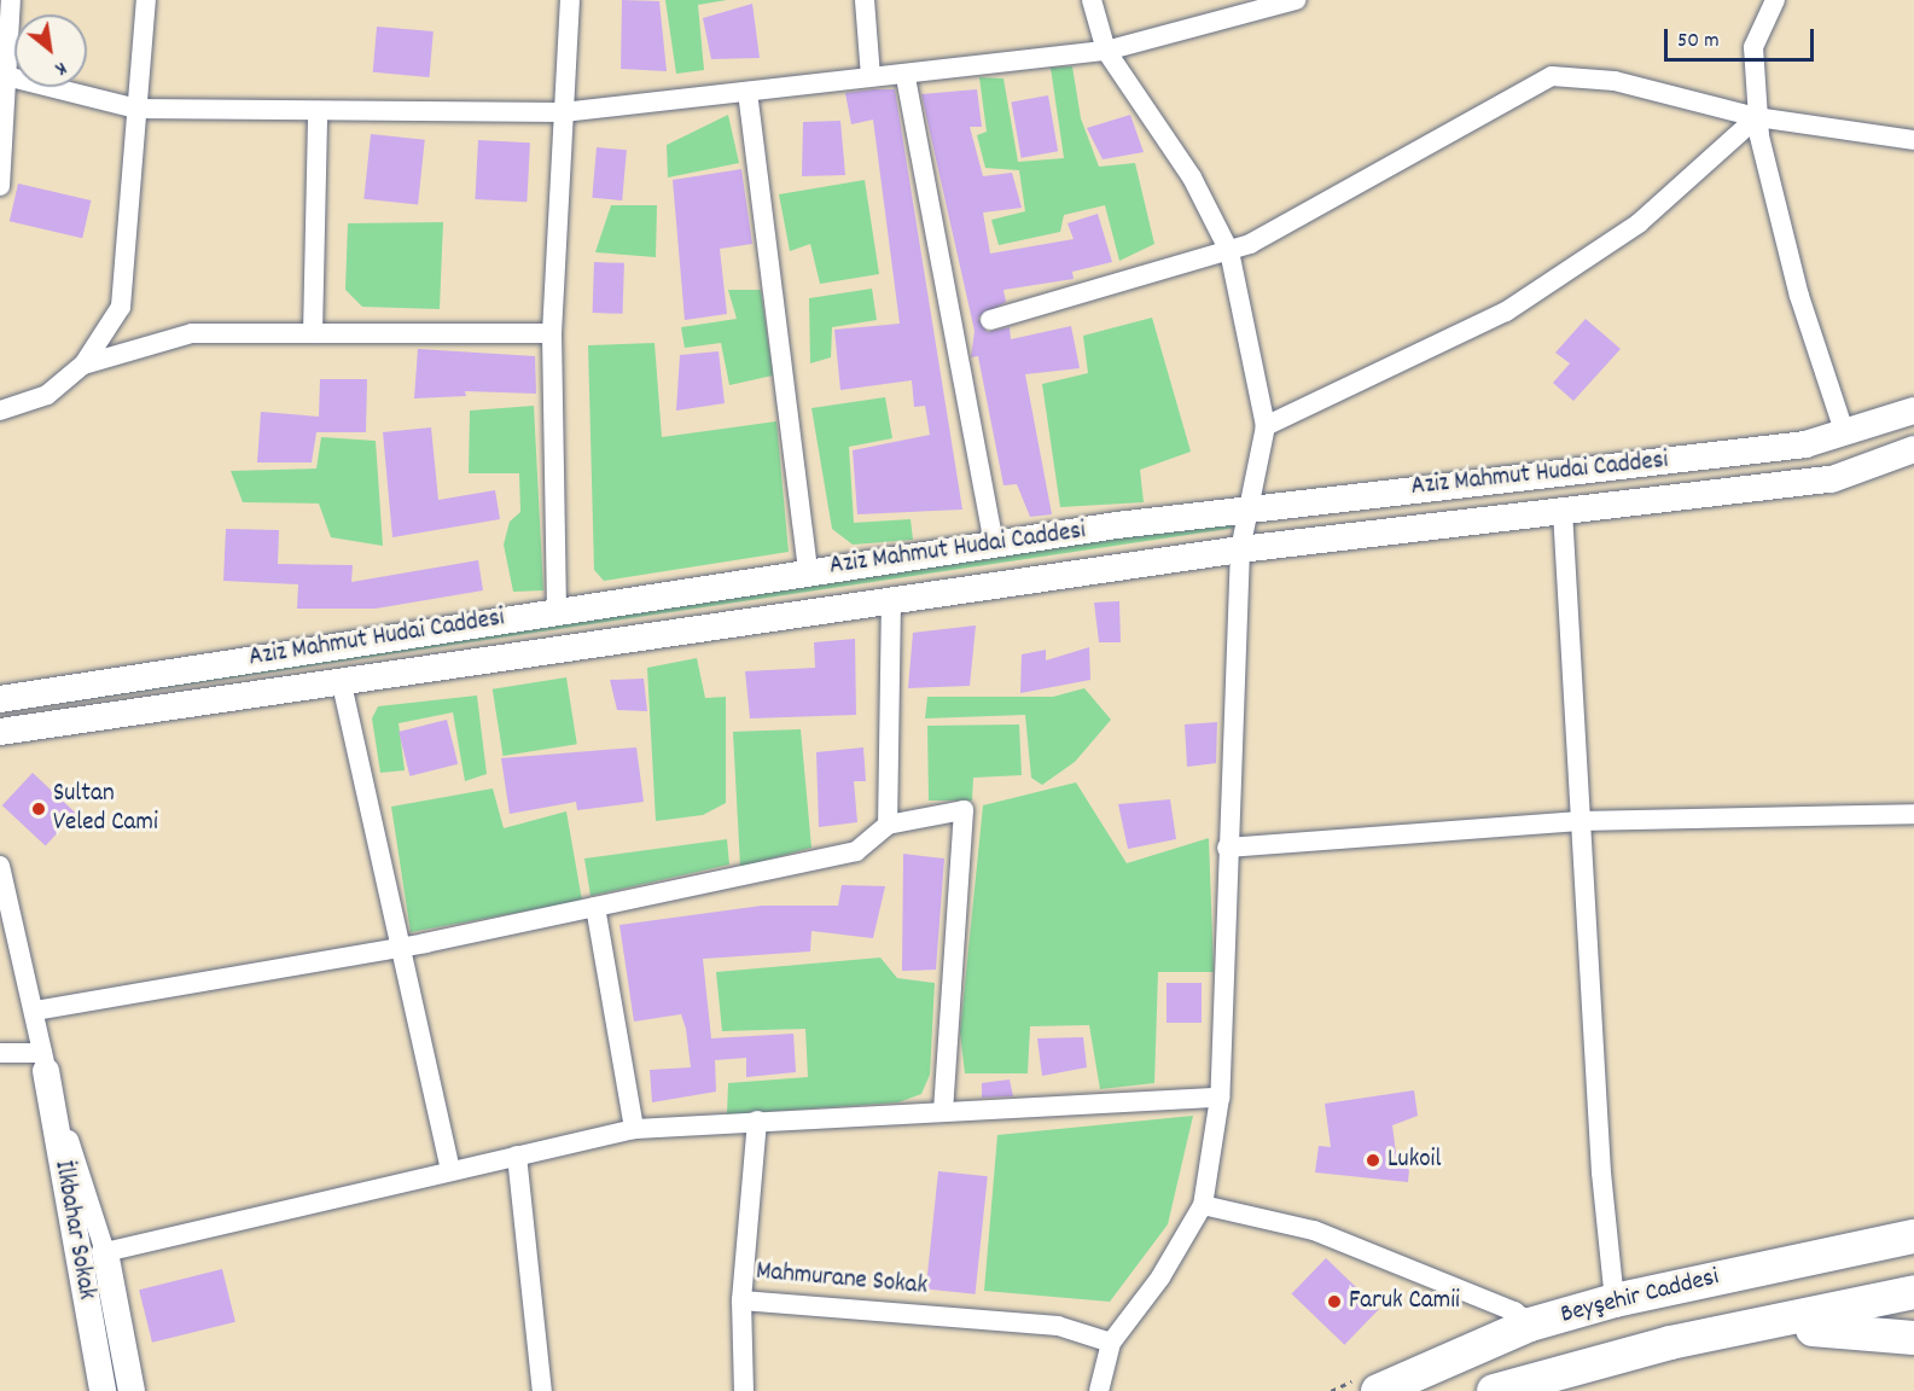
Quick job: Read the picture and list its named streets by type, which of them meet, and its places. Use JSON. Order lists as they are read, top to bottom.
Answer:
{
  "streets": {
    "highway": ["Beyşehir Caddesi"],
    "street": ["Aziz Mahmut Hudai Caddesi", "İlkbahar Sokak", "Mahmurane Sokak"]
  },
  "places": ["Sultan Veled Cami", "Lukoil", "Faruk Camii"],
  "scale_bar": "50 m",
  "north": "bottom right"
}
